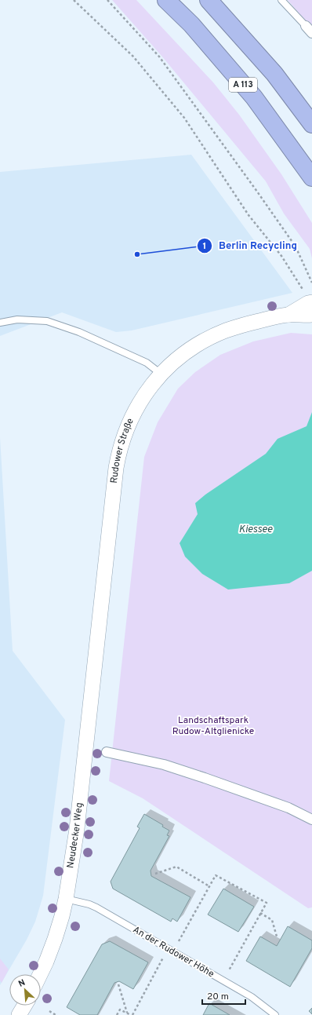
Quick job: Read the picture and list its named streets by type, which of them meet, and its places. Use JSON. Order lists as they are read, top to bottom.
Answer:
{
  "streets": {
    "highway": ["A 113"],
    "street": ["Rudower Straße", "Neudecker Weg"],
    "lane": ["An der Rudower Höhe"]
  },
  "crossings": [
    ["Rudower Straße", "Neudecker Weg"],
    ["Neudecker Weg", "An der Rudower Höhe"]
  ],
  "water": ["Kiessee"],
  "parks": ["Landschaftspark Rudow-Altglienicke"],
  "places": ["Berlin Recycling"],
  "scale_bar": "20 m",
  "north": "top left"
}
